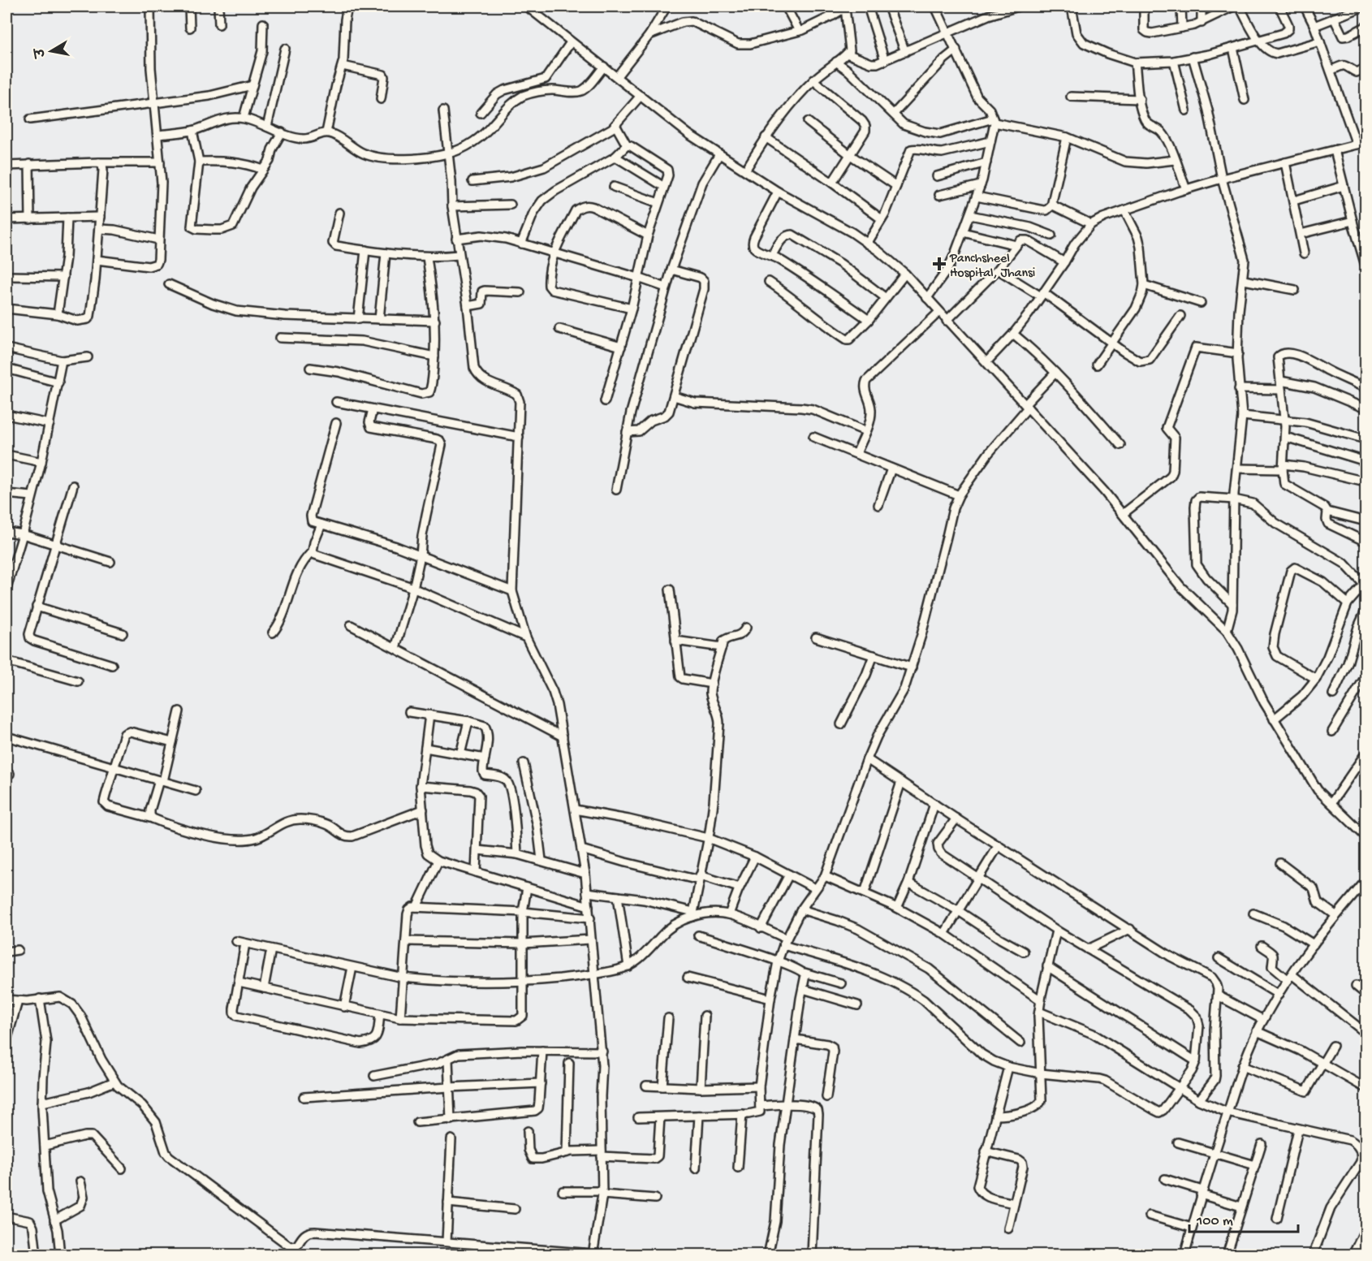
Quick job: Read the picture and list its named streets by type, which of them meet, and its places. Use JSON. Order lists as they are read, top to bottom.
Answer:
{
  "places": {
    "health": ["Panchsheel Hospital, Jhansi"]
  },
  "scale_bar": "100 m",
  "north": "left"
}
